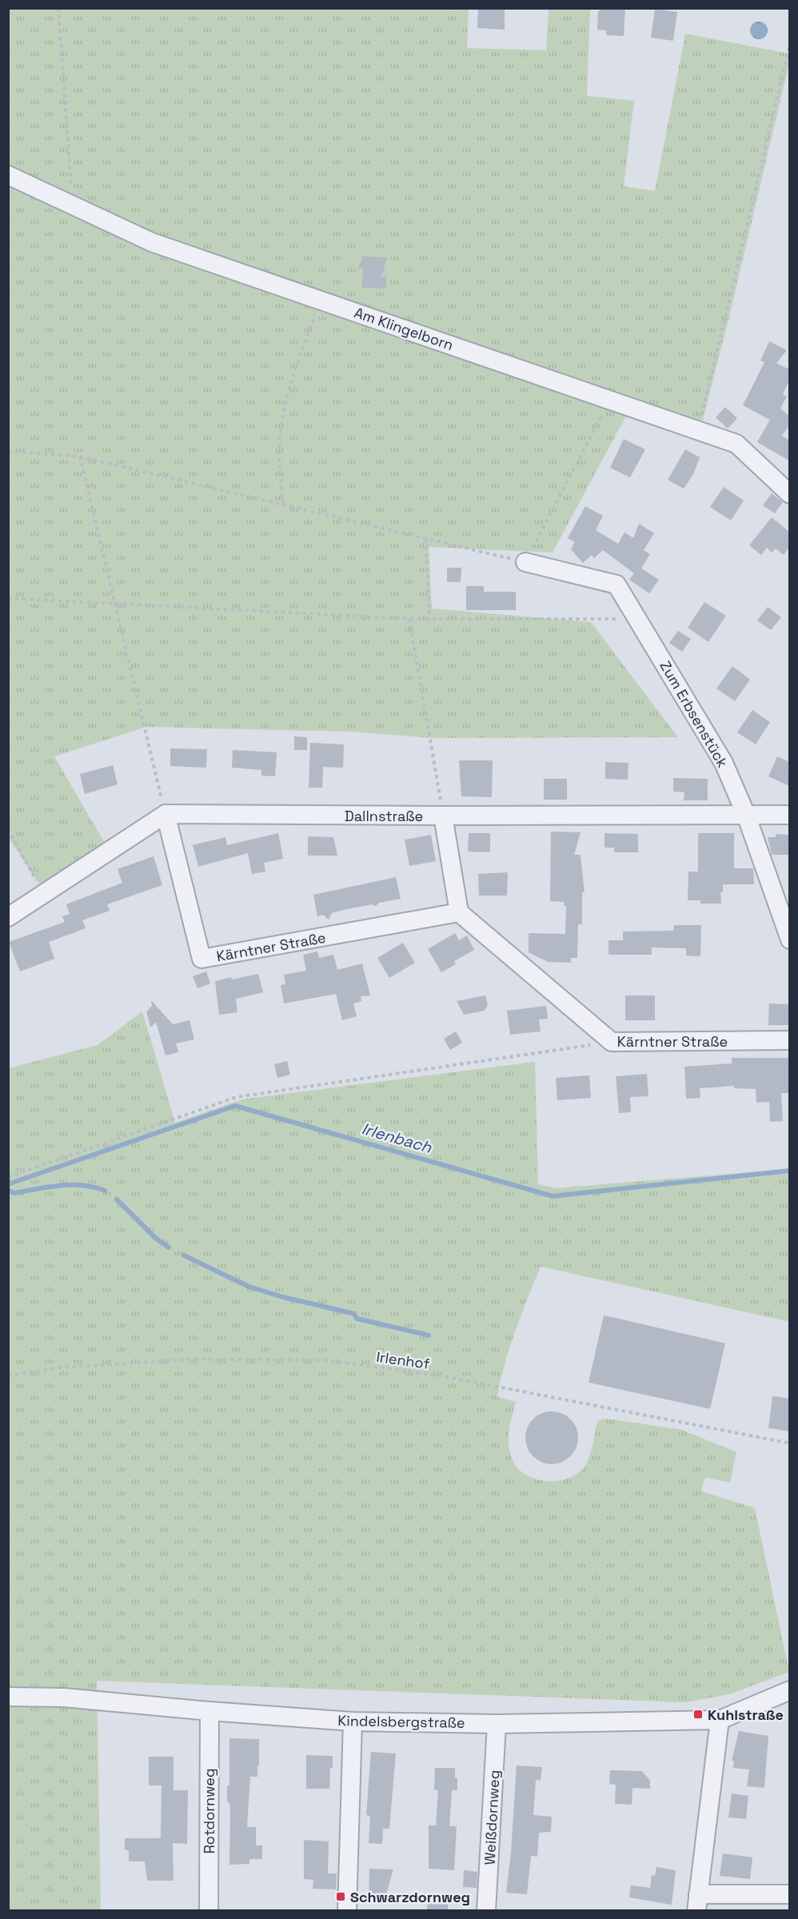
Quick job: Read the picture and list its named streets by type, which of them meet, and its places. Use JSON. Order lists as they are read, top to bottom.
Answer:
{
  "streets": {
    "street": [
      "Am Klingelborn",
      "Zum Erbsenstück",
      "Dallnstraße",
      "Kärntner Straße",
      "Kindelsbergstraße",
      "Rotdornweg",
      "Weißdornweg"
    ],
    "path": ["Irlenhof"]
  },
  "crossings": [
    ["Zum Erbsenstück", "Dallnstraße"],
    ["Dallnstraße", "Kärntner Straße"],
    ["Kindelsbergstraße", "Rotdornweg"],
    ["Kindelsbergstraße", "Weißdornweg"]
  ],
  "water": ["Irlenbach"],
  "places": {
    "transit": ["Kuhlstraße", "Schwarzdornweg"]
  }
}
